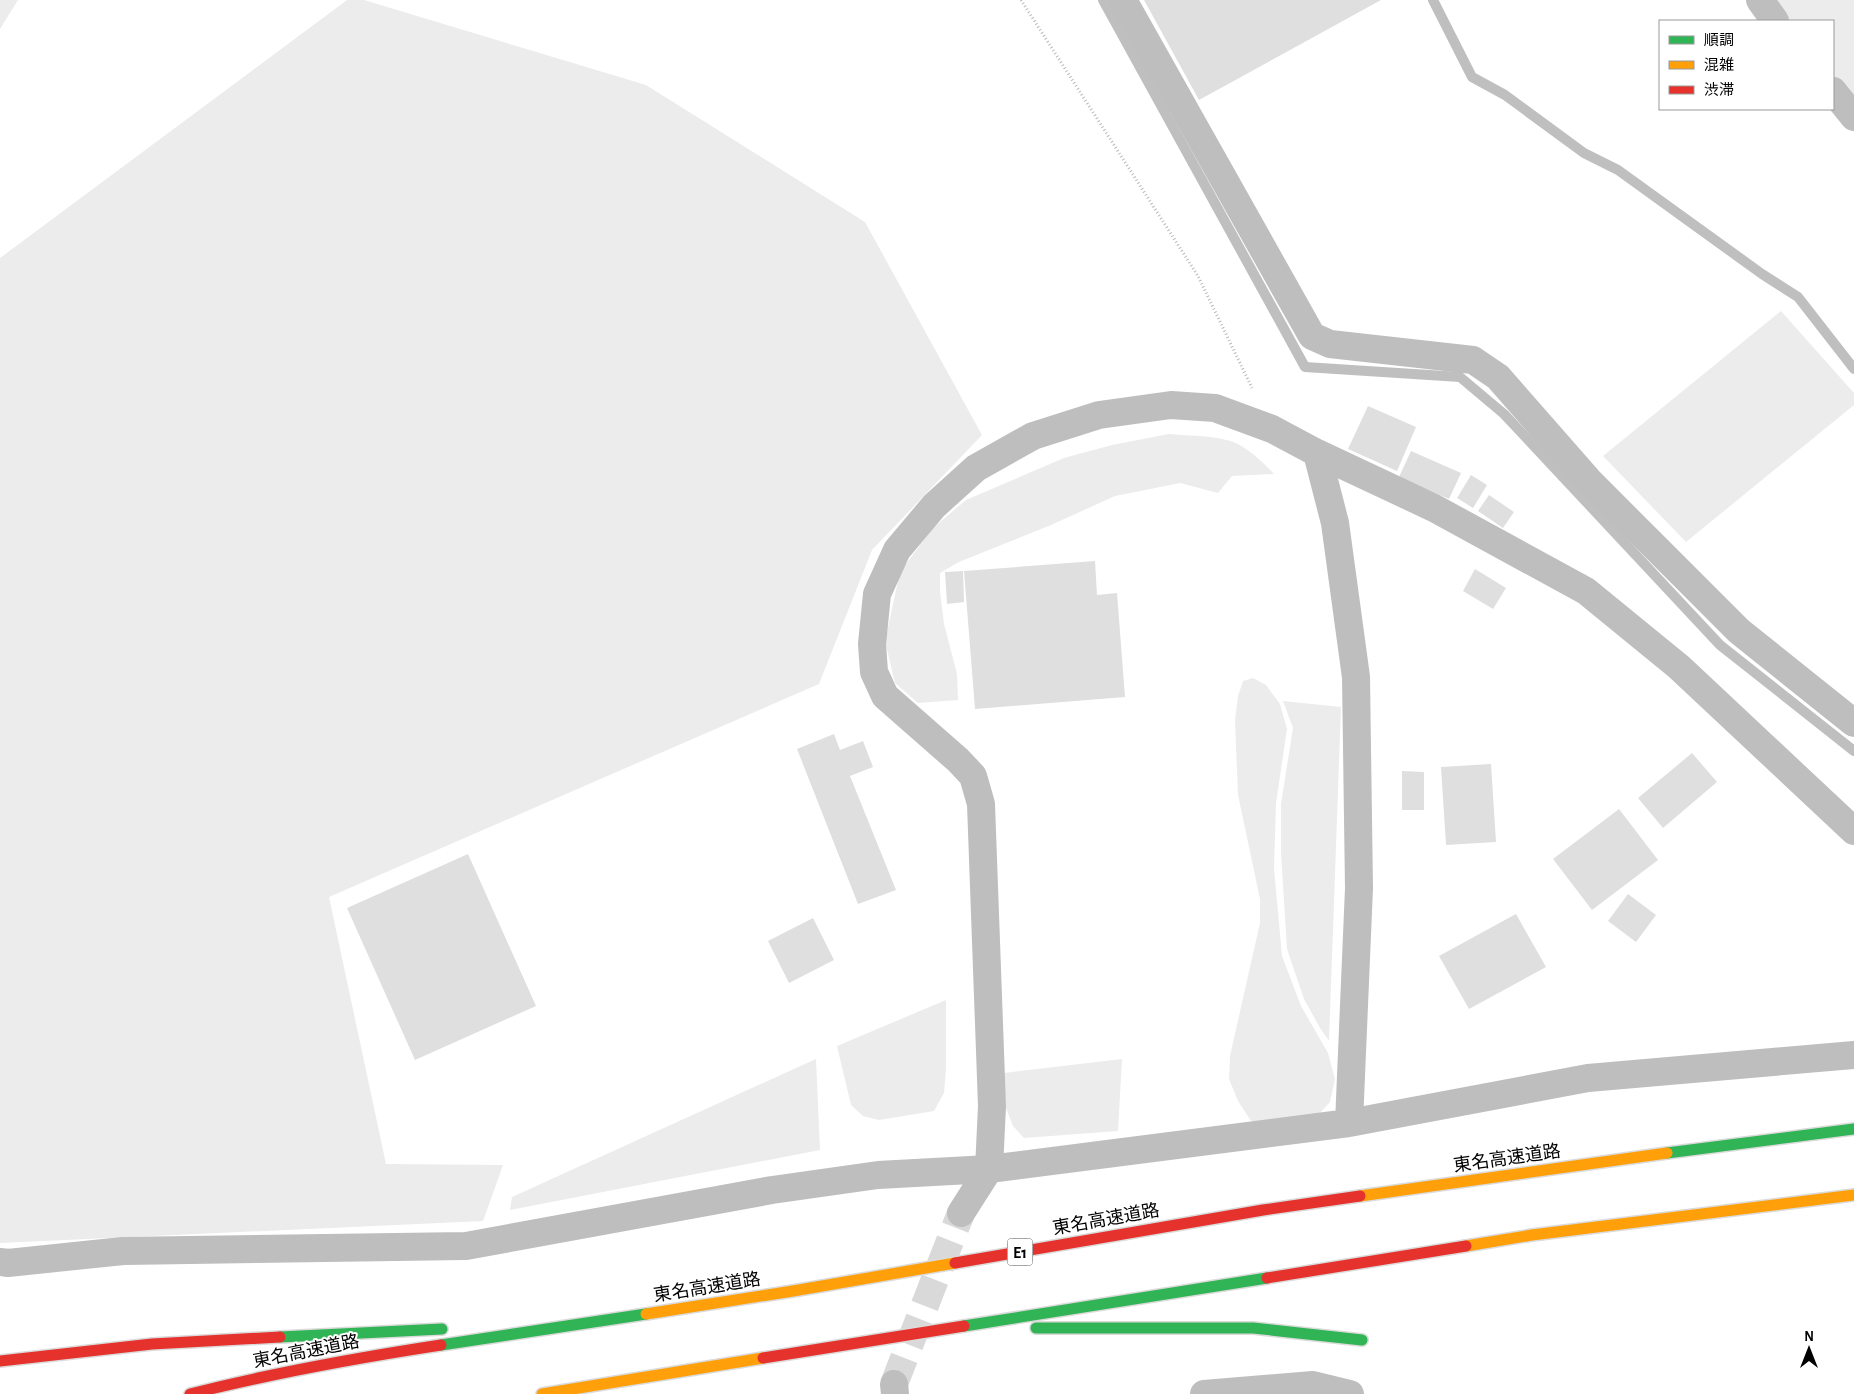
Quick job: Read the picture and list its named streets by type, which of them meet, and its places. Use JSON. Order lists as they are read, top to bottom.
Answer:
{
  "streets": {
    "highway": ["東名高速道路", "E1"]
  },
  "legend": ["順調", "混雑", "渋滞"],
  "north": "top"
}
